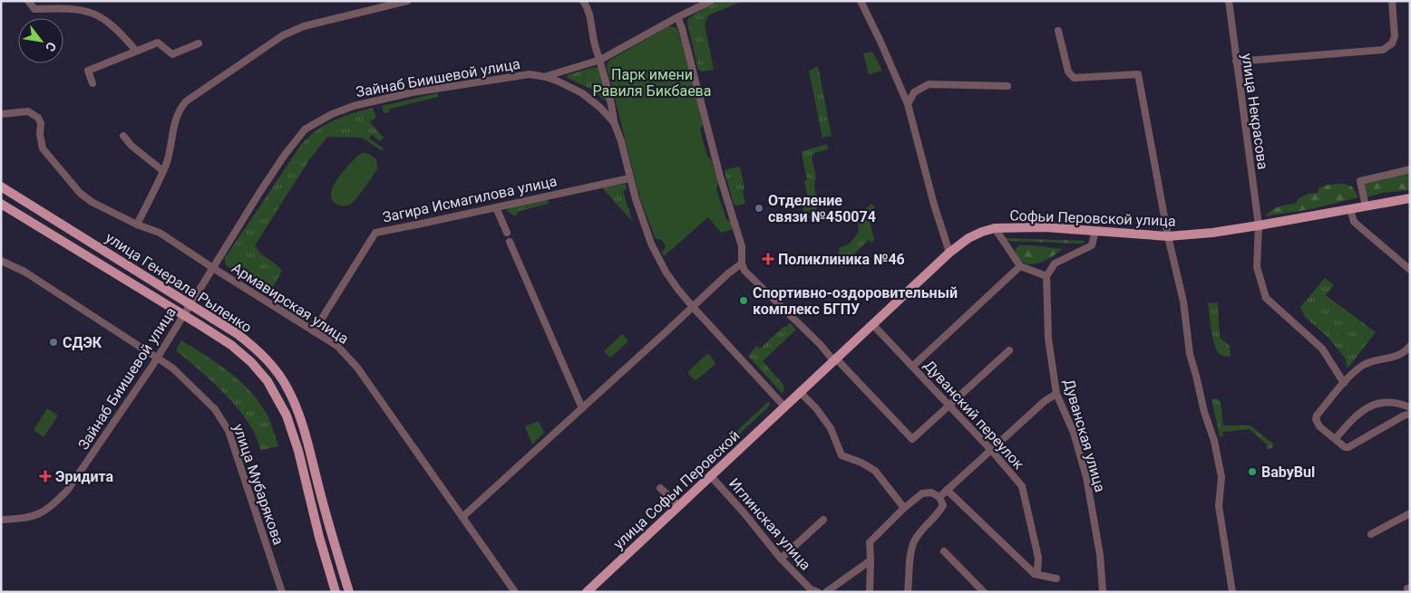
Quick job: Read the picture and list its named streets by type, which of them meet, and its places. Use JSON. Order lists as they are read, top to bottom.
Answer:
{
  "streets": {
    "main road": ["Софьи Перовской улица", "улица Генерала Рыленко", "улица Софьи Перовской"],
    "street": [
      "Зайнаб Биишевой улица",
      "улица Некрасова",
      "Загира Исмагилова улица",
      "Армавирская улица",
      "Дуванский переулок",
      "Дуванская улица",
      "улица Мубарякова",
      "Иглинская улица"
    ]
  },
  "crossings": [
    ["Зайнаб Биишевой улица", "Загира Исмагилова улица"],
    ["Зайнаб Биишевой улица", "Софьи Перовской улица"],
    ["Зайнаб Биишевой улица", "Армавирская улица"],
    ["Зайнаб Биишевой улица", "улица Мубарякова"],
    ["Зайнаб Биишевой улица", "улица Софьи Перовской"],
    ["улица Некрасова", "Софьи Перовской улица"],
    ["Загира Исмагилова улица", "Армавирская улица"],
    ["Софьи Перовской улица", "Дуванский переулок"],
    ["Софьи Перовской улица", "улица Софьи Перовской"],
    ["улица Софьи Перовской", "Иглинская улица"]
  ],
  "parks": ["Парк имени Равиля Бикбаева"],
  "places": {
    "other": [
      "Отделение связи №450074",
      "Спортивно-оздоровительный комплекс БГПУ",
      "СДЭК",
      "BabyBul"
    ],
    "health": ["Поликлиника №46", "Эридита"]
  },
  "north": "bottom right"
}
